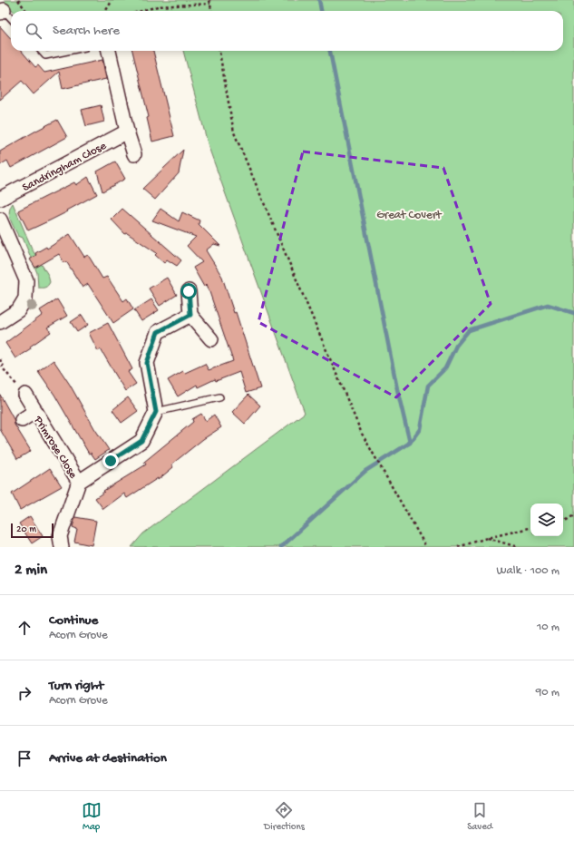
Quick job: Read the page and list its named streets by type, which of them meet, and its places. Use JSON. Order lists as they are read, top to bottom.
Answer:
{
  "streets": {
    "street": ["Sandringham Close", "Primrose Close"]
  },
  "parks": ["Great Covert"],
  "scale_bar": "20 m",
  "page": {
    "search": "Search here",
    "scale": "20 m",
    "heading": ["2 min", "Walk · 100 m"],
    "list": [
      ["Continue", "Acorn Grove", "10 m"],
      ["Turn right", "Acorn Grove", "90 m"],
      "Arrive at destination"
    ],
    "nav": ["Map", "Directions", "Saved"]
  }
}
